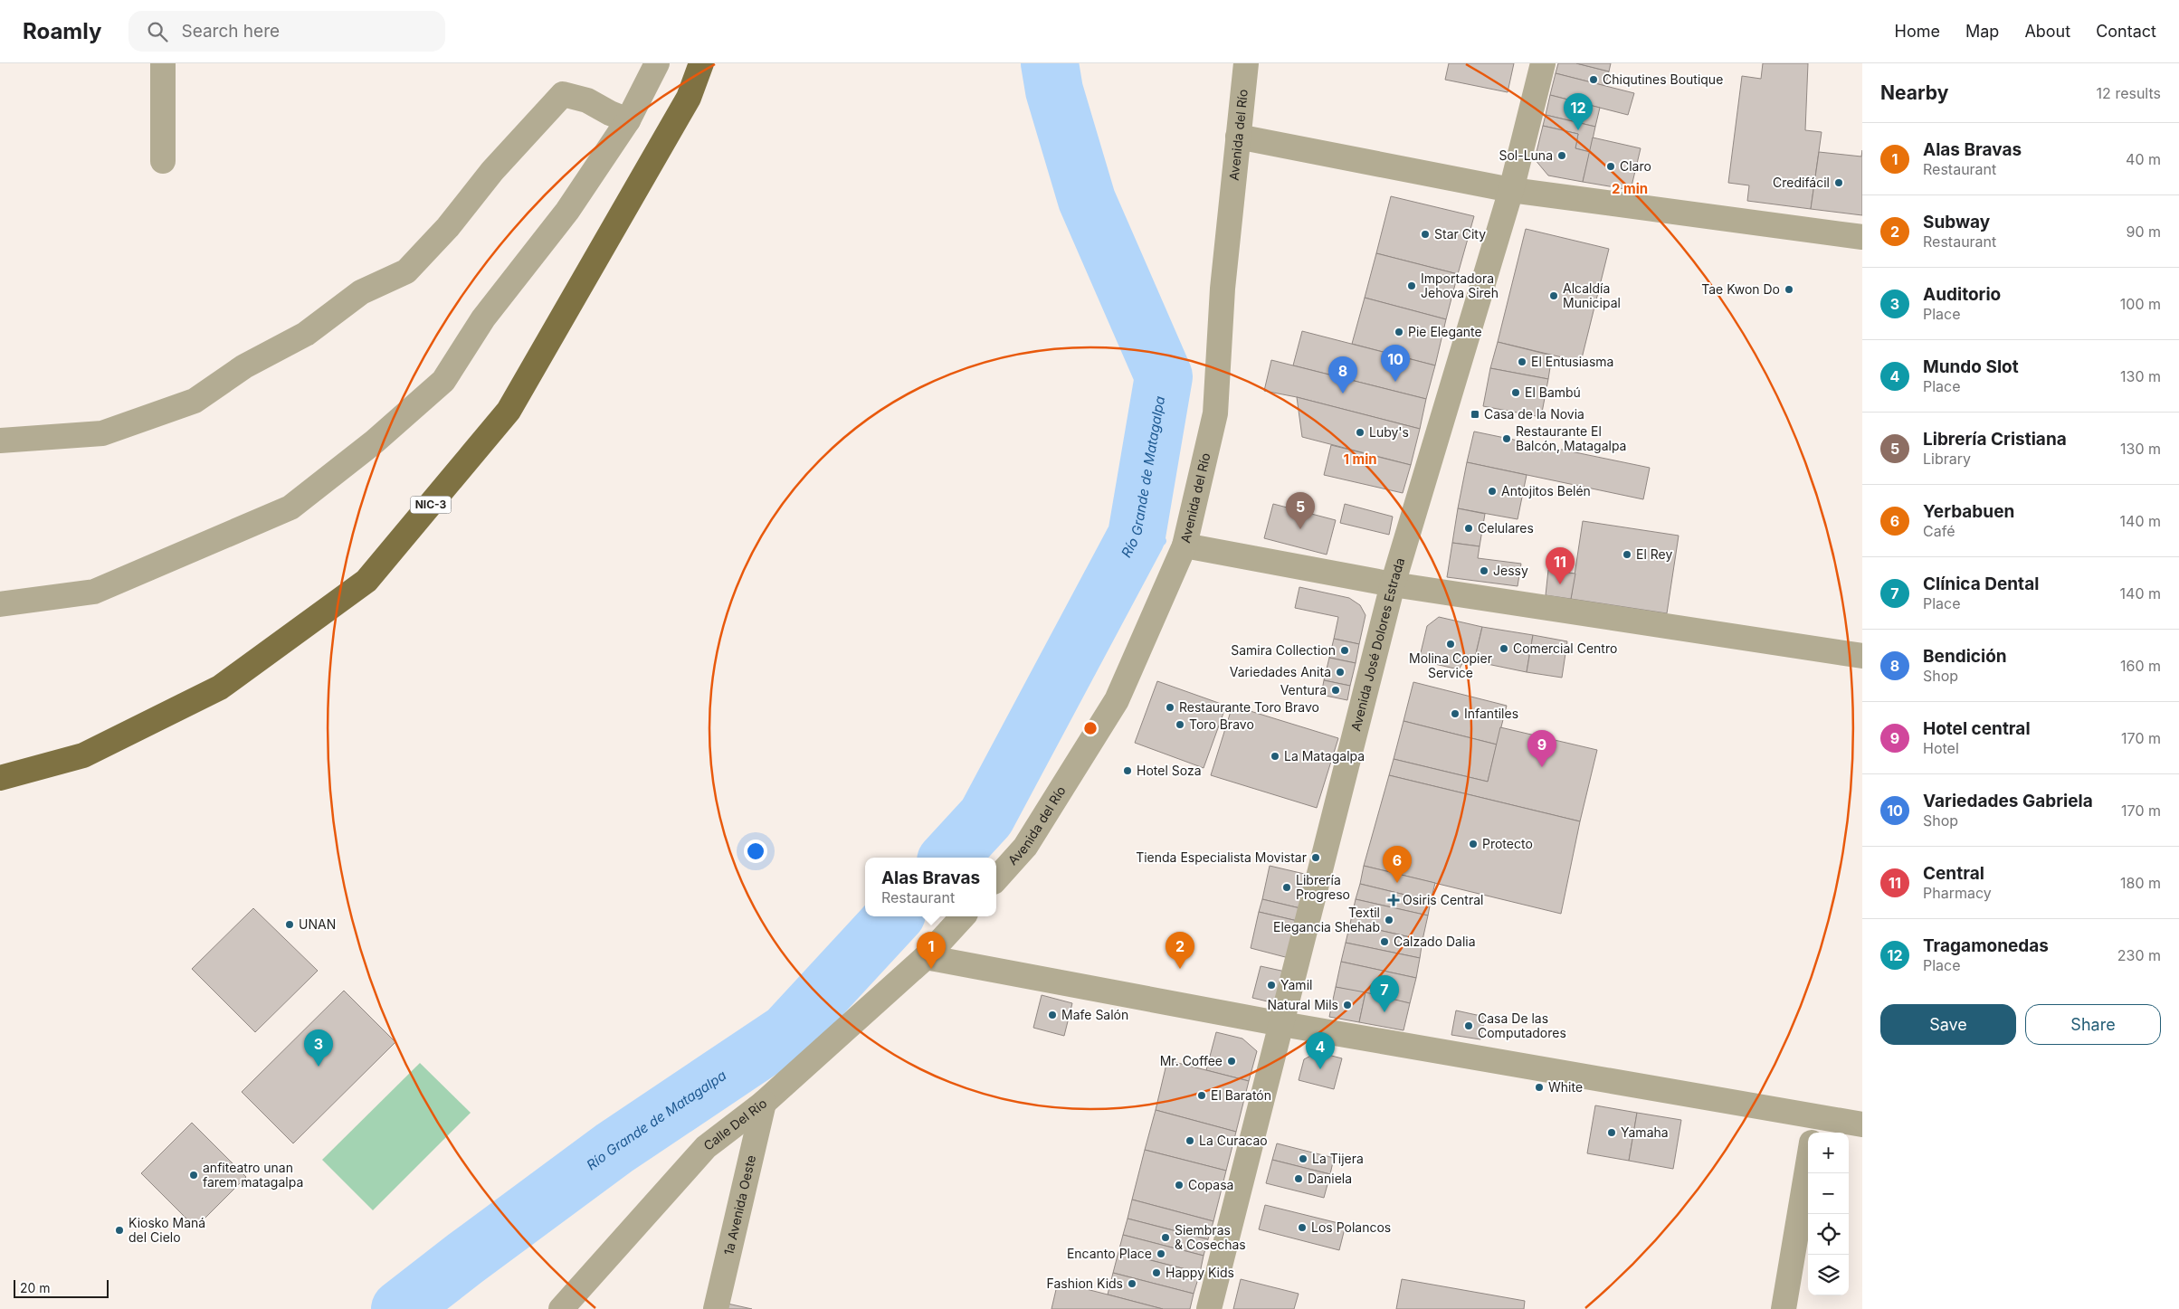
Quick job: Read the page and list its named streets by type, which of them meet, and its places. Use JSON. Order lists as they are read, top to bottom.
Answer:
{
  "streets": {
    "main road": ["NIC-3"],
    "street": [
      "Avenida del Río",
      "Avenida José Dolores Estrada",
      "Calle Del Rio",
      "1a Avenida Oeste"
    ]
  },
  "crossings": [
    ["Calle Del Rio", "1a Avenida Oeste"]
  ],
  "water": ["Río Grande de Matagalpa"],
  "places": {
    "other": [
      "Chiqutines Boutique",
      "Sol-Luna",
      "Claro",
      "Credifácil",
      "Star City",
      "Importadora Jehova Sireh",
      "Tae Kwon Do",
      "Alcaldía Municipal",
      "Pie Elegante",
      "El Entusiasma",
      "El Bambú",
      "Luby's",
      "Restaurante El Balcón, Matagalpa",
      "Antojitos Belén",
      "Celulares",
      "El Rey",
      "Jessy",
      "Molina Copier Service",
      "Comercial Centro",
      "Samira Collection",
      "Variedades Anita",
      "Ventura",
      "Restaurante Toro Bravo",
      "Infantiles",
      "Toro Bravo",
      "La Matagalpa",
      "Hotel Soza",
      "Protecto",
      "Tienda Especialista Movistar",
      "Librería Progreso",
      "Textil Elegancia Shehab",
      "UNAN",
      "Calzado Dalia",
      "Yamil",
      "Natural Mils",
      "Mafe Salón",
      "Casa De las Computadores",
      "Mr. Coffee",
      "White",
      "El Baratón",
      "Yamaha",
      "La Curacao",
      "La Tijera",
      "anfiteatro unan farem matagalpa",
      "Daniela",
      "Copasa",
      "Los Polancos",
      "Kiosko Maná del Cielo",
      "Siembras & Cosechas",
      "Encanto Place",
      "Happy Kids",
      "Fashion Kids"
    ],
    "transit": ["Casa de la Novia"],
    "health": ["Osiris Central"]
  },
  "scale_bar": "20 m",
  "page": {
    "header": "Roamly",
    "search": "Search here",
    "nav": [
      "Home",
      "Map",
      "About",
      "Contact"
    ],
    "heading": ["Nearby", "12 results"],
    "pins": [
      "12",
      "10",
      "8",
      "5",
      "11",
      "9",
      "6",
      "1",
      "2",
      "7",
      "3",
      "4"
    ],
    "list": [
      {
        "mark": "1",
        "name": "Alas Bravas",
        "note": "Restaurant",
        "value": "40 m"
      },
      {
        "mark": "2",
        "name": "Subway",
        "note": "Restaurant",
        "value": "90 m"
      },
      {
        "mark": "3",
        "name": "Auditorio",
        "note": "Place",
        "value": "100 m"
      },
      {
        "mark": "4",
        "name": "Mundo Slot",
        "note": "Place",
        "value": "130 m"
      },
      {
        "mark": "5",
        "name": "Librería Cristiana",
        "note": "Library",
        "value": "130 m"
      },
      {
        "mark": "6",
        "name": "Yerbabuen",
        "note": "Café",
        "value": "140 m"
      },
      {
        "mark": "7",
        "name": "Clínica Dental",
        "note": "Place",
        "value": "140 m"
      },
      {
        "mark": "8",
        "name": "Bendición",
        "note": "Shop",
        "value": "160 m"
      },
      {
        "mark": "9",
        "name": "Hotel central",
        "note": "Hotel",
        "value": "170 m"
      },
      {
        "mark": "10",
        "name": "Variedades Gabriela",
        "note": "Shop",
        "value": "170 m"
      },
      {
        "mark": "11",
        "name": "Central",
        "note": "Pharmacy",
        "value": "180 m"
      },
      {
        "mark": "12",
        "name": "Tragamonedas",
        "note": "Place",
        "value": "230 m"
      }
    ],
    "popup": ["Alas Bravas", "Restaurant"],
    "buttons": ["Save", "Share"],
    "map_buttons": ["+", "−"],
    "scale": "20 m"
  },
  "rings": ["2 min", "1 min"]
}
